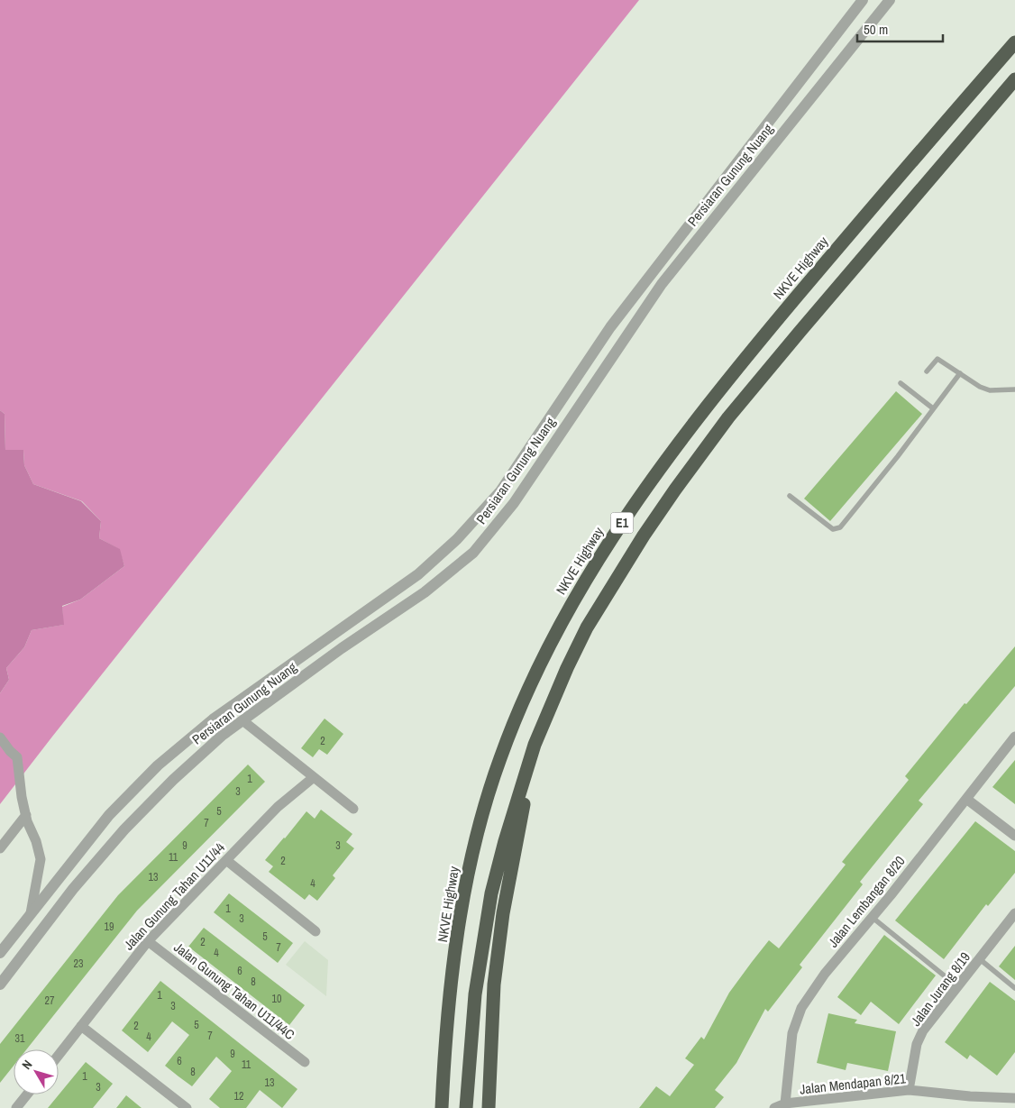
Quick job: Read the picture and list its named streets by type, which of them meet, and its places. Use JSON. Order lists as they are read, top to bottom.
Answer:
{
  "streets": {
    "highway": ["NKVE Highway", "E1"],
    "street": [
      "Persiaran Gunung Nuang",
      "Jalan Gunung Tahan U11/44",
      "Jalan Lembangan 8/20",
      "Jalan Jurang 8/19",
      "Jalan Gunung Tahan U11/44C",
      "Jalan Mendapan 8/21"
    ]
  },
  "crossings": [
    ["Jalan Gunung Tahan U11/44", "Jalan Gunung Tahan U11/44C"],
    ["Jalan Lembangan 8/20", "Jalan Mendapan 8/21"],
    ["Jalan Jurang 8/19", "Jalan Mendapan 8/21"]
  ],
  "house_numbers": [
    "2",
    "1",
    "3",
    "5",
    "7",
    "9",
    "3",
    "11",
    "2",
    "13",
    "4",
    "1",
    "3",
    "19",
    "5",
    "2",
    "7",
    "4",
    "23",
    "6",
    "8",
    "1",
    "10",
    "27",
    "3",
    "5",
    "2",
    "7",
    "4",
    "31",
    "9",
    "6",
    "11",
    "8",
    "1",
    "13",
    "3",
    "12"
  ],
  "scale_bar": "50 m",
  "north": "top left"
}
